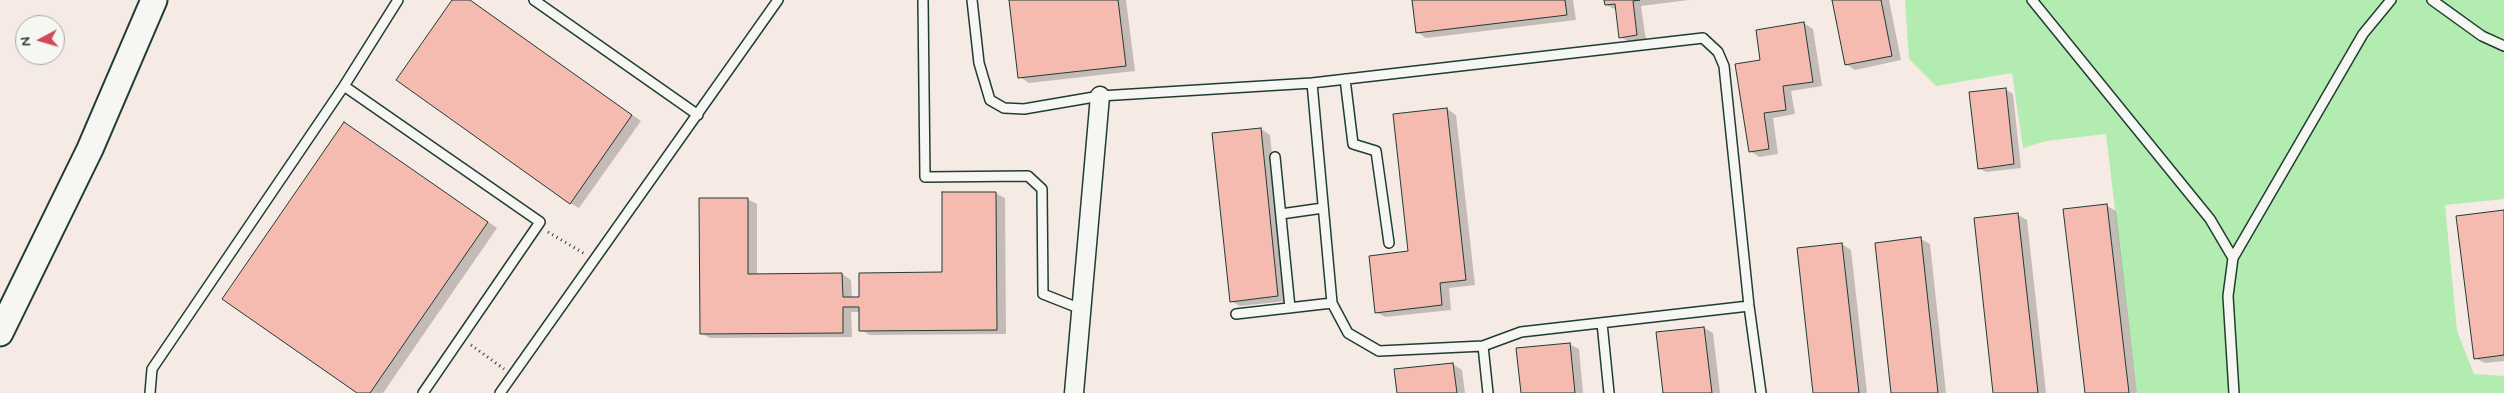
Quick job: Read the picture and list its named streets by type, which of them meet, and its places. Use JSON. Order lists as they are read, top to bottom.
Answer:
{
  "north": "left"
}
